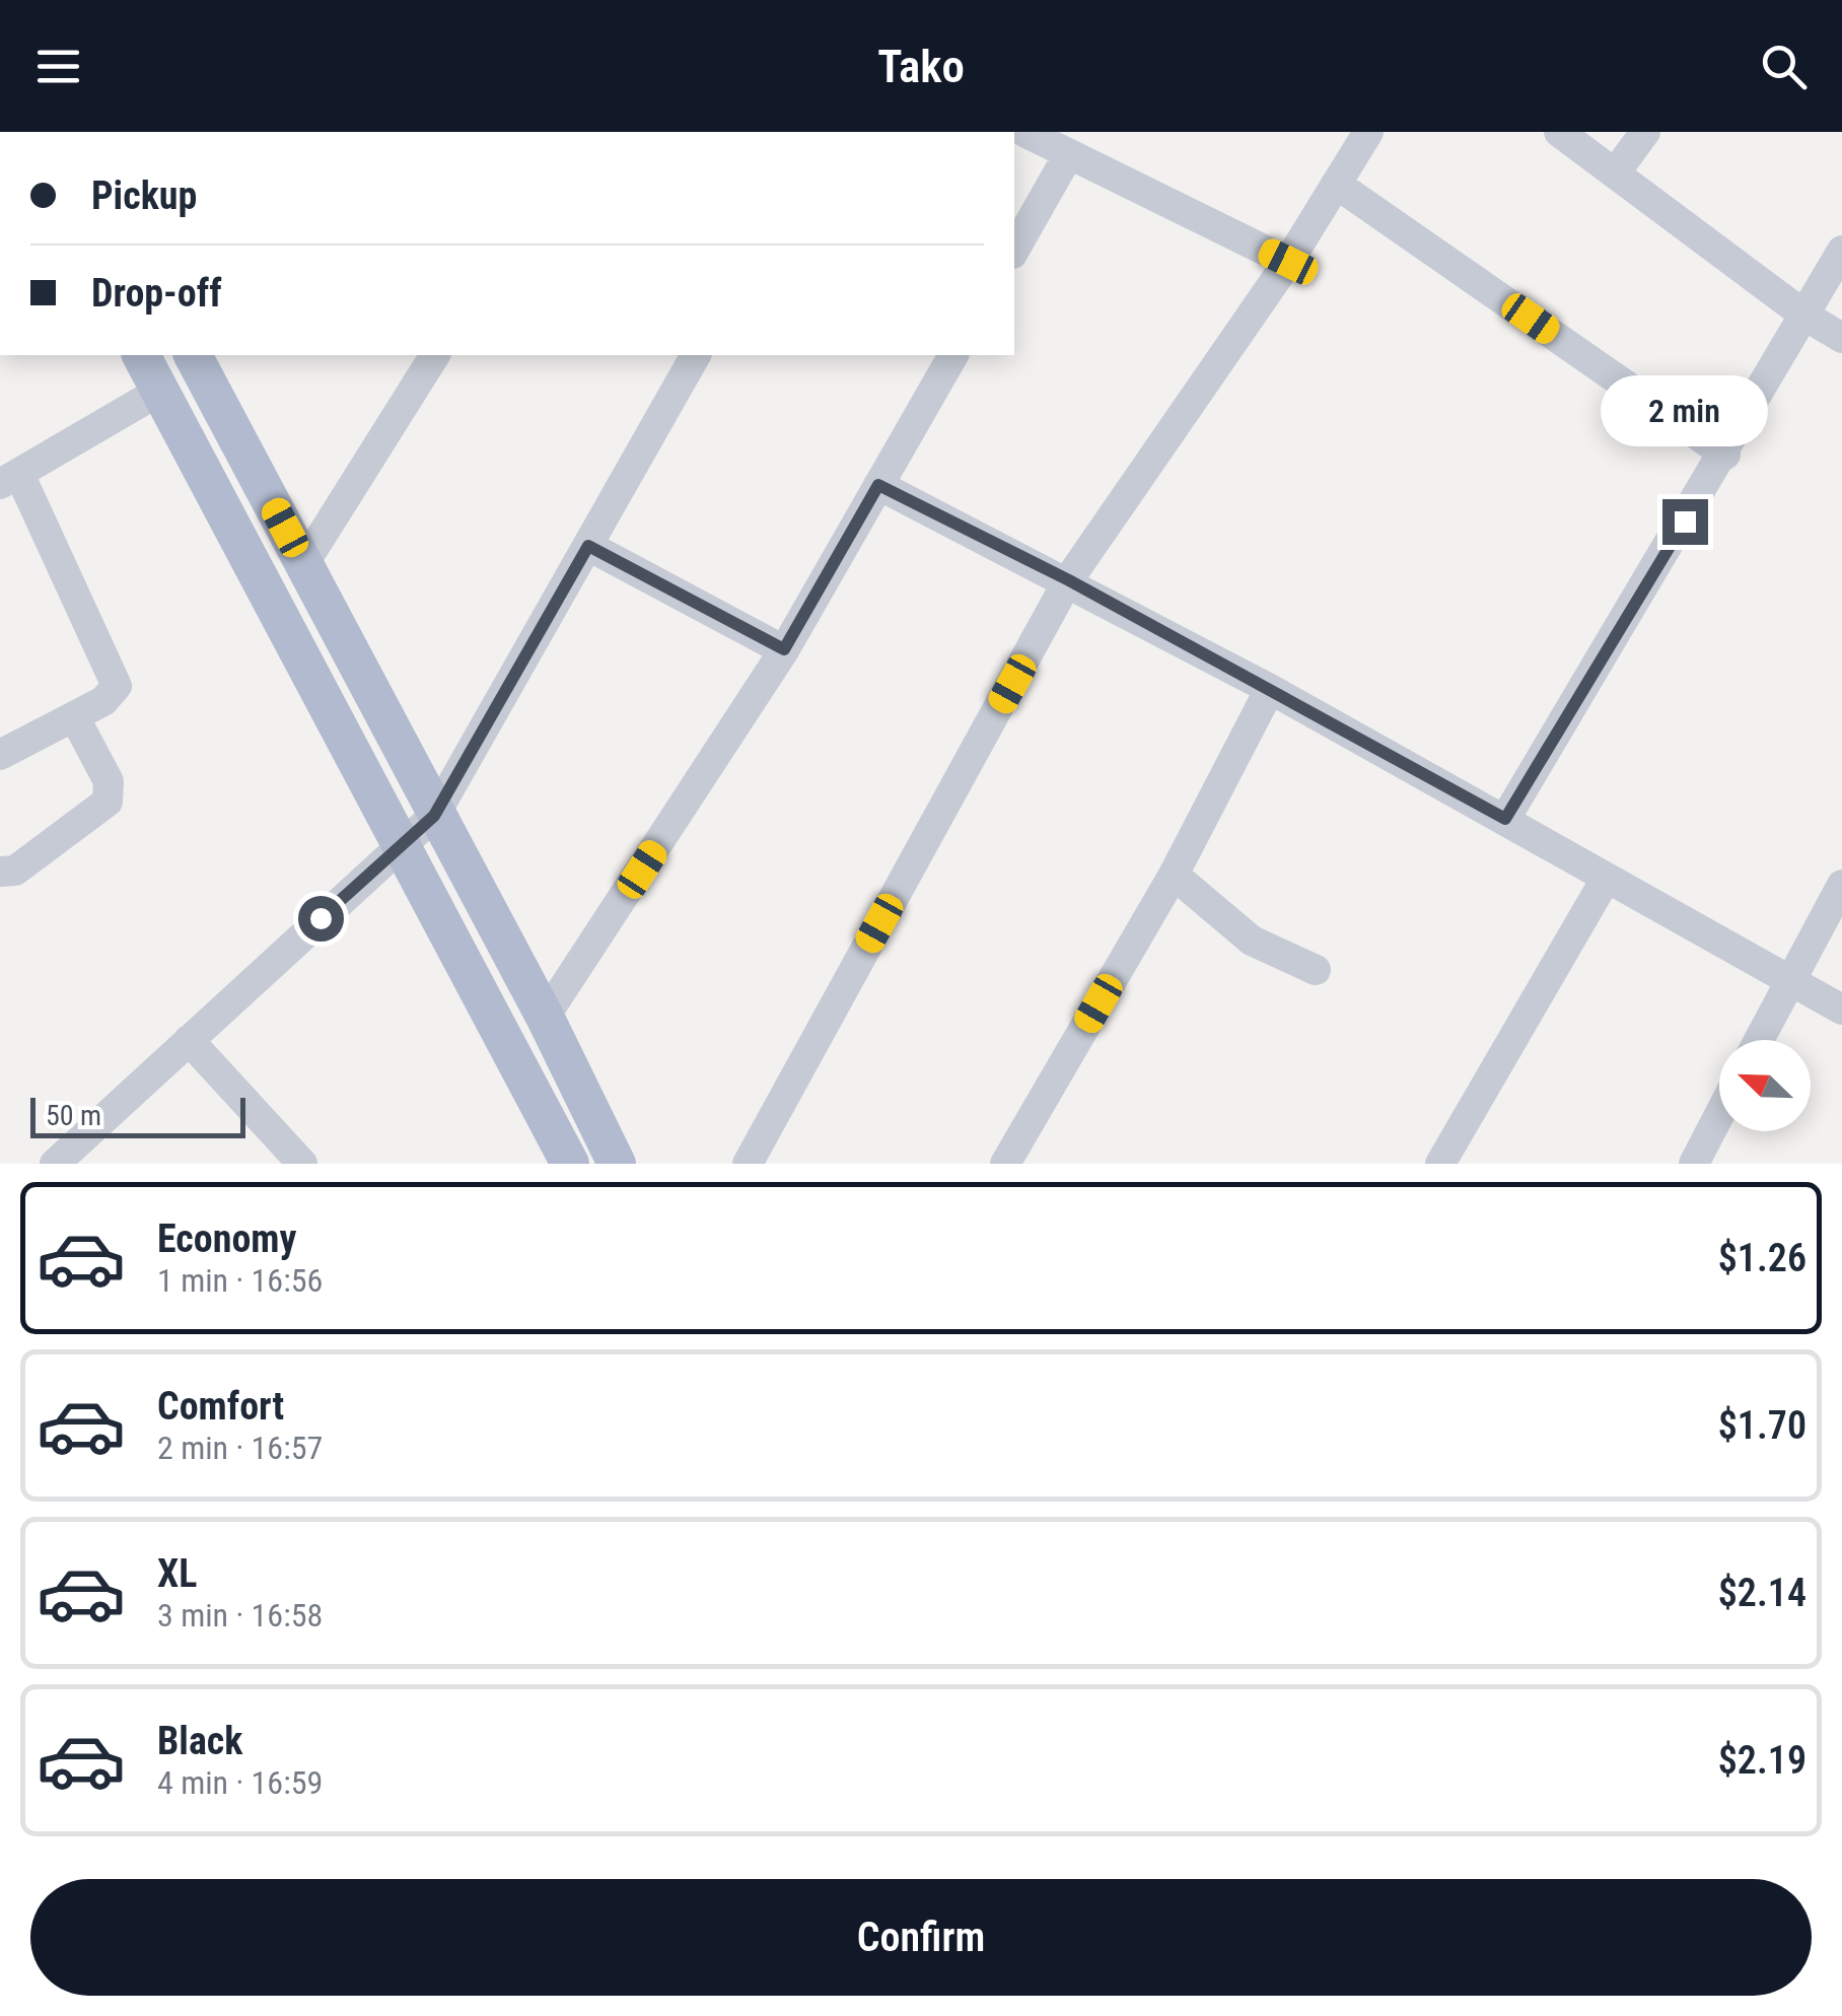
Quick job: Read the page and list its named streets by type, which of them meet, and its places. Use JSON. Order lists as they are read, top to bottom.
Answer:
{
  "scale_bar": "50 m",
  "north": "top left",
  "page": {
    "header": "Tako",
    "banner": ["Pickup", "Drop-off"],
    "bubble": "2 min",
    "scale": "50 m",
    "list": [
      {
        "name": "Economy",
        "note": "1 min · 16:56",
        "value": "$1.26"
      },
      {
        "name": "Comfort",
        "note": "2 min · 16:57",
        "value": "$1.70"
      },
      {
        "name": "XL",
        "note": "3 min · 16:58",
        "value": "$2.14"
      },
      {
        "name": "Black",
        "note": "4 min · 16:59",
        "value": "$2.19"
      }
    ],
    "buttons": "Confirm"
  }
}
